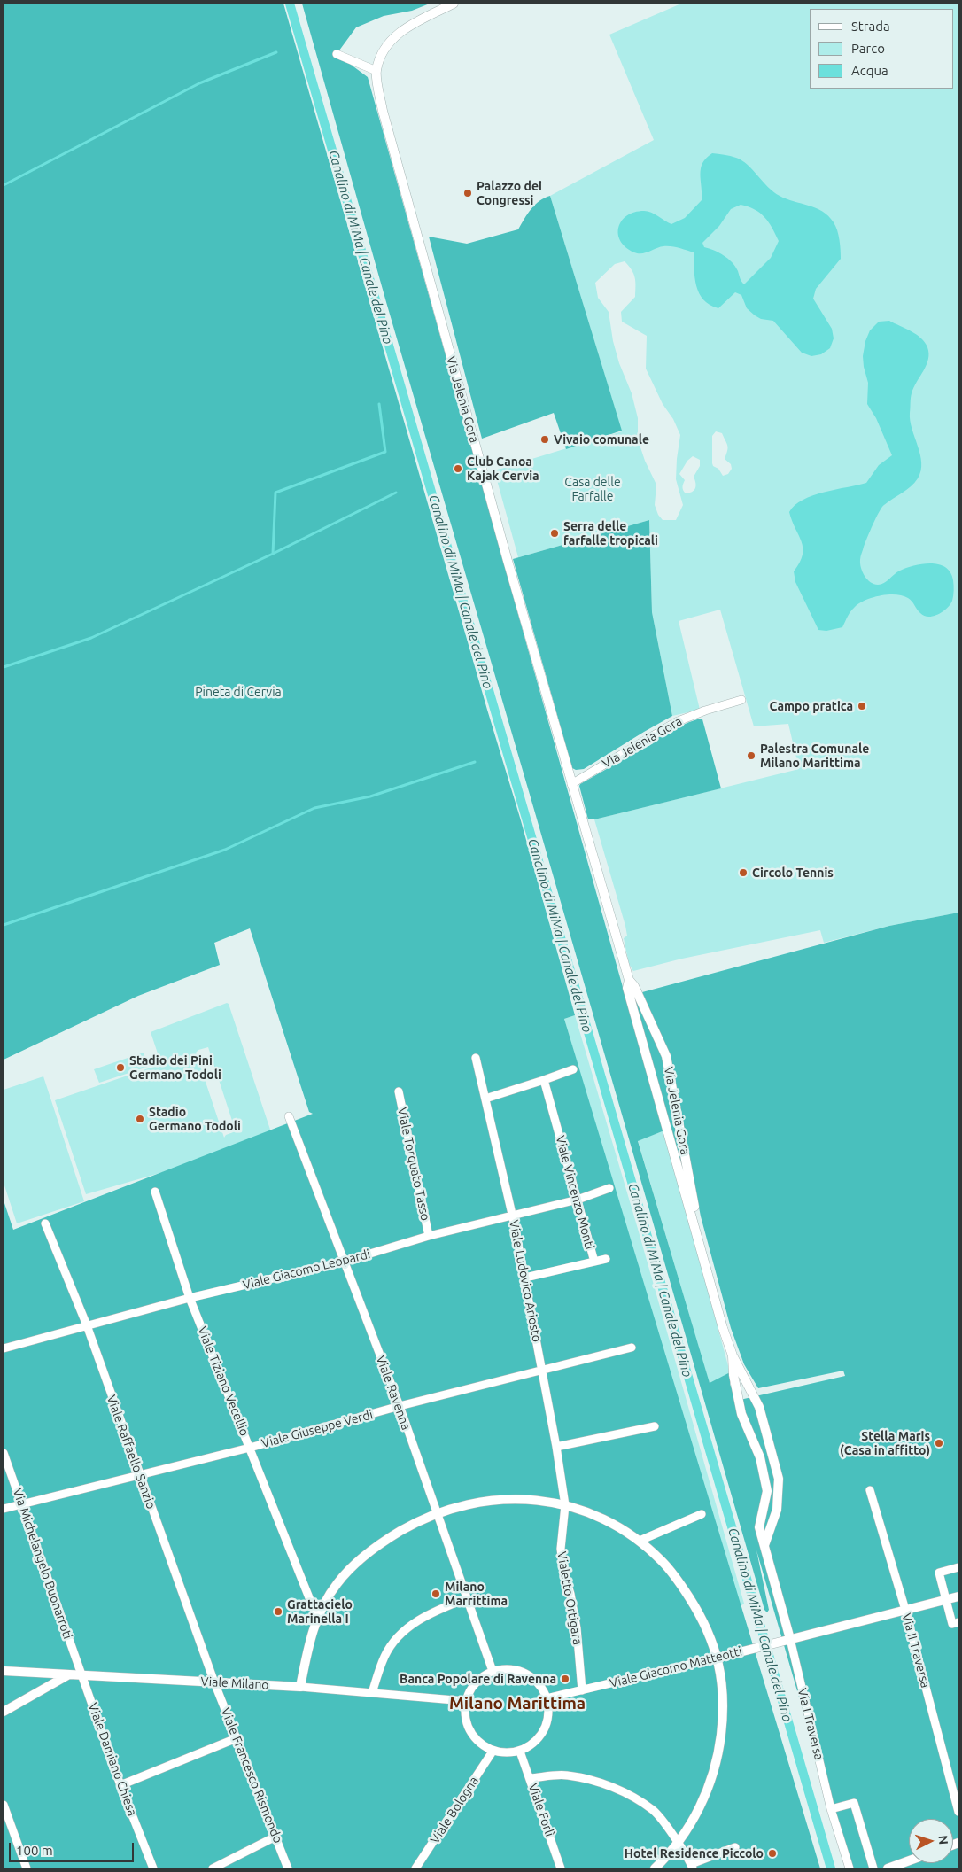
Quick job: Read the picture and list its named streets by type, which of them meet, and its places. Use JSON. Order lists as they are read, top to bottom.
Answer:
{
  "streets": {
    "street": [
      "Via Jelenia Gora",
      "Viale Torquato Tasso",
      "Viale Vincenzo Monti",
      "Viale Giacomo Leopardi",
      "Viale Ludovico Ariosto",
      "Viale Tiziano Vecellio",
      "Viale Ravenna",
      "Viale Giuseppe Verdi",
      "Viale Raffaello Sanzio",
      "Via Michelangelo Buonarroti",
      "Vialetto Ortigara",
      "Via II Traversa",
      "Viale Giacomo Matteotti",
      "Viale Milano",
      "Via I Traversa",
      "Viale Damiano Chiesa",
      "Viale Francesco Rismondo",
      "Viale Bologna",
      "Viale Forlì"
    ]
  },
  "crossings": [
    ["Via Jelenia Gora", "Viale Giacomo Matteotti"],
    ["Via Jelenia Gora", "Via I Traversa"],
    ["Viale Torquato Tasso", "Viale Giacomo Leopardi"],
    ["Viale Vincenzo Monti", "Viale Giacomo Leopardi"],
    ["Viale Vincenzo Monti", "Viale Ludovico Ariosto"],
    ["Viale Giacomo Leopardi", "Viale Ludovico Ariosto"],
    ["Viale Giacomo Leopardi", "Viale Tiziano Vecellio"],
    ["Viale Giacomo Leopardi", "Viale Ravenna"],
    ["Viale Giacomo Leopardi", "Viale Raffaello Sanzio"],
    ["Viale Ludovico Ariosto", "Viale Giuseppe Verdi"],
    ["Viale Ludovico Ariosto", "Vialetto Ortigara"],
    ["Viale Tiziano Vecellio", "Viale Giuseppe Verdi"],
    ["Viale Ravenna", "Viale Giuseppe Verdi"],
    ["Viale Ravenna", "Viale Giacomo Matteotti"],
    ["Viale Ravenna", "Viale Milano"],
    ["Viale Ravenna", "Viale Bologna"],
    ["Viale Ravenna", "Viale Forlì"],
    ["Viale Giuseppe Verdi", "Viale Raffaello Sanzio"],
    ["Viale Giuseppe Verdi", "Via Michelangelo Buonarroti"],
    ["Viale Raffaello Sanzio", "Viale Milano"],
    ["Viale Raffaello Sanzio", "Viale Francesco Rismondo"],
    ["Via Michelangelo Buonarroti", "Viale Milano"],
    ["Via Michelangelo Buonarroti", "Viale Damiano Chiesa"],
    ["Vialetto Ortigara", "Viale Giacomo Matteotti"],
    ["Via II Traversa", "Viale Giacomo Matteotti"],
    ["Viale Giacomo Matteotti", "Viale Milano"],
    ["Viale Giacomo Matteotti", "Via I Traversa"],
    ["Viale Giacomo Matteotti", "Viale Bologna"],
    ["Viale Giacomo Matteotti", "Viale Forlì"],
    ["Viale Milano", "Viale Damiano Chiesa"],
    ["Viale Milano", "Viale Francesco Rismondo"],
    ["Viale Milano", "Viale Bologna"],
    ["Viale Milano", "Viale Forlì"],
    ["Viale Bologna", "Viale Forlì"]
  ],
  "districts": ["Milano Marittima"],
  "water": ["Canalino di MiMa | Canale del Pino"],
  "parks": ["Casa delle Farfalle", "Pineta di Cervia"],
  "places": [
    "Palazzo dei Congressi",
    "Vivaio comunale",
    "Club Canoa Kajak Cervia",
    "Serra delle farfalle tropicali",
    "Campo pratica",
    "Palestra Comunale Milano Marittima",
    "Circolo Tennis",
    "Stadio dei Pini Germano Todoli",
    "Stadio Germano Todoli",
    "Stella Maris (Casa in affitto)",
    "Milano Marrittima",
    "Grattacielo Marinella I",
    "Banca Popolare di Ravenna",
    "Hotel Residence Piccolo"
  ],
  "legend": ["Strada", "Parco", "Acqua"],
  "scale_bar": "100 m",
  "north": "right"
}
